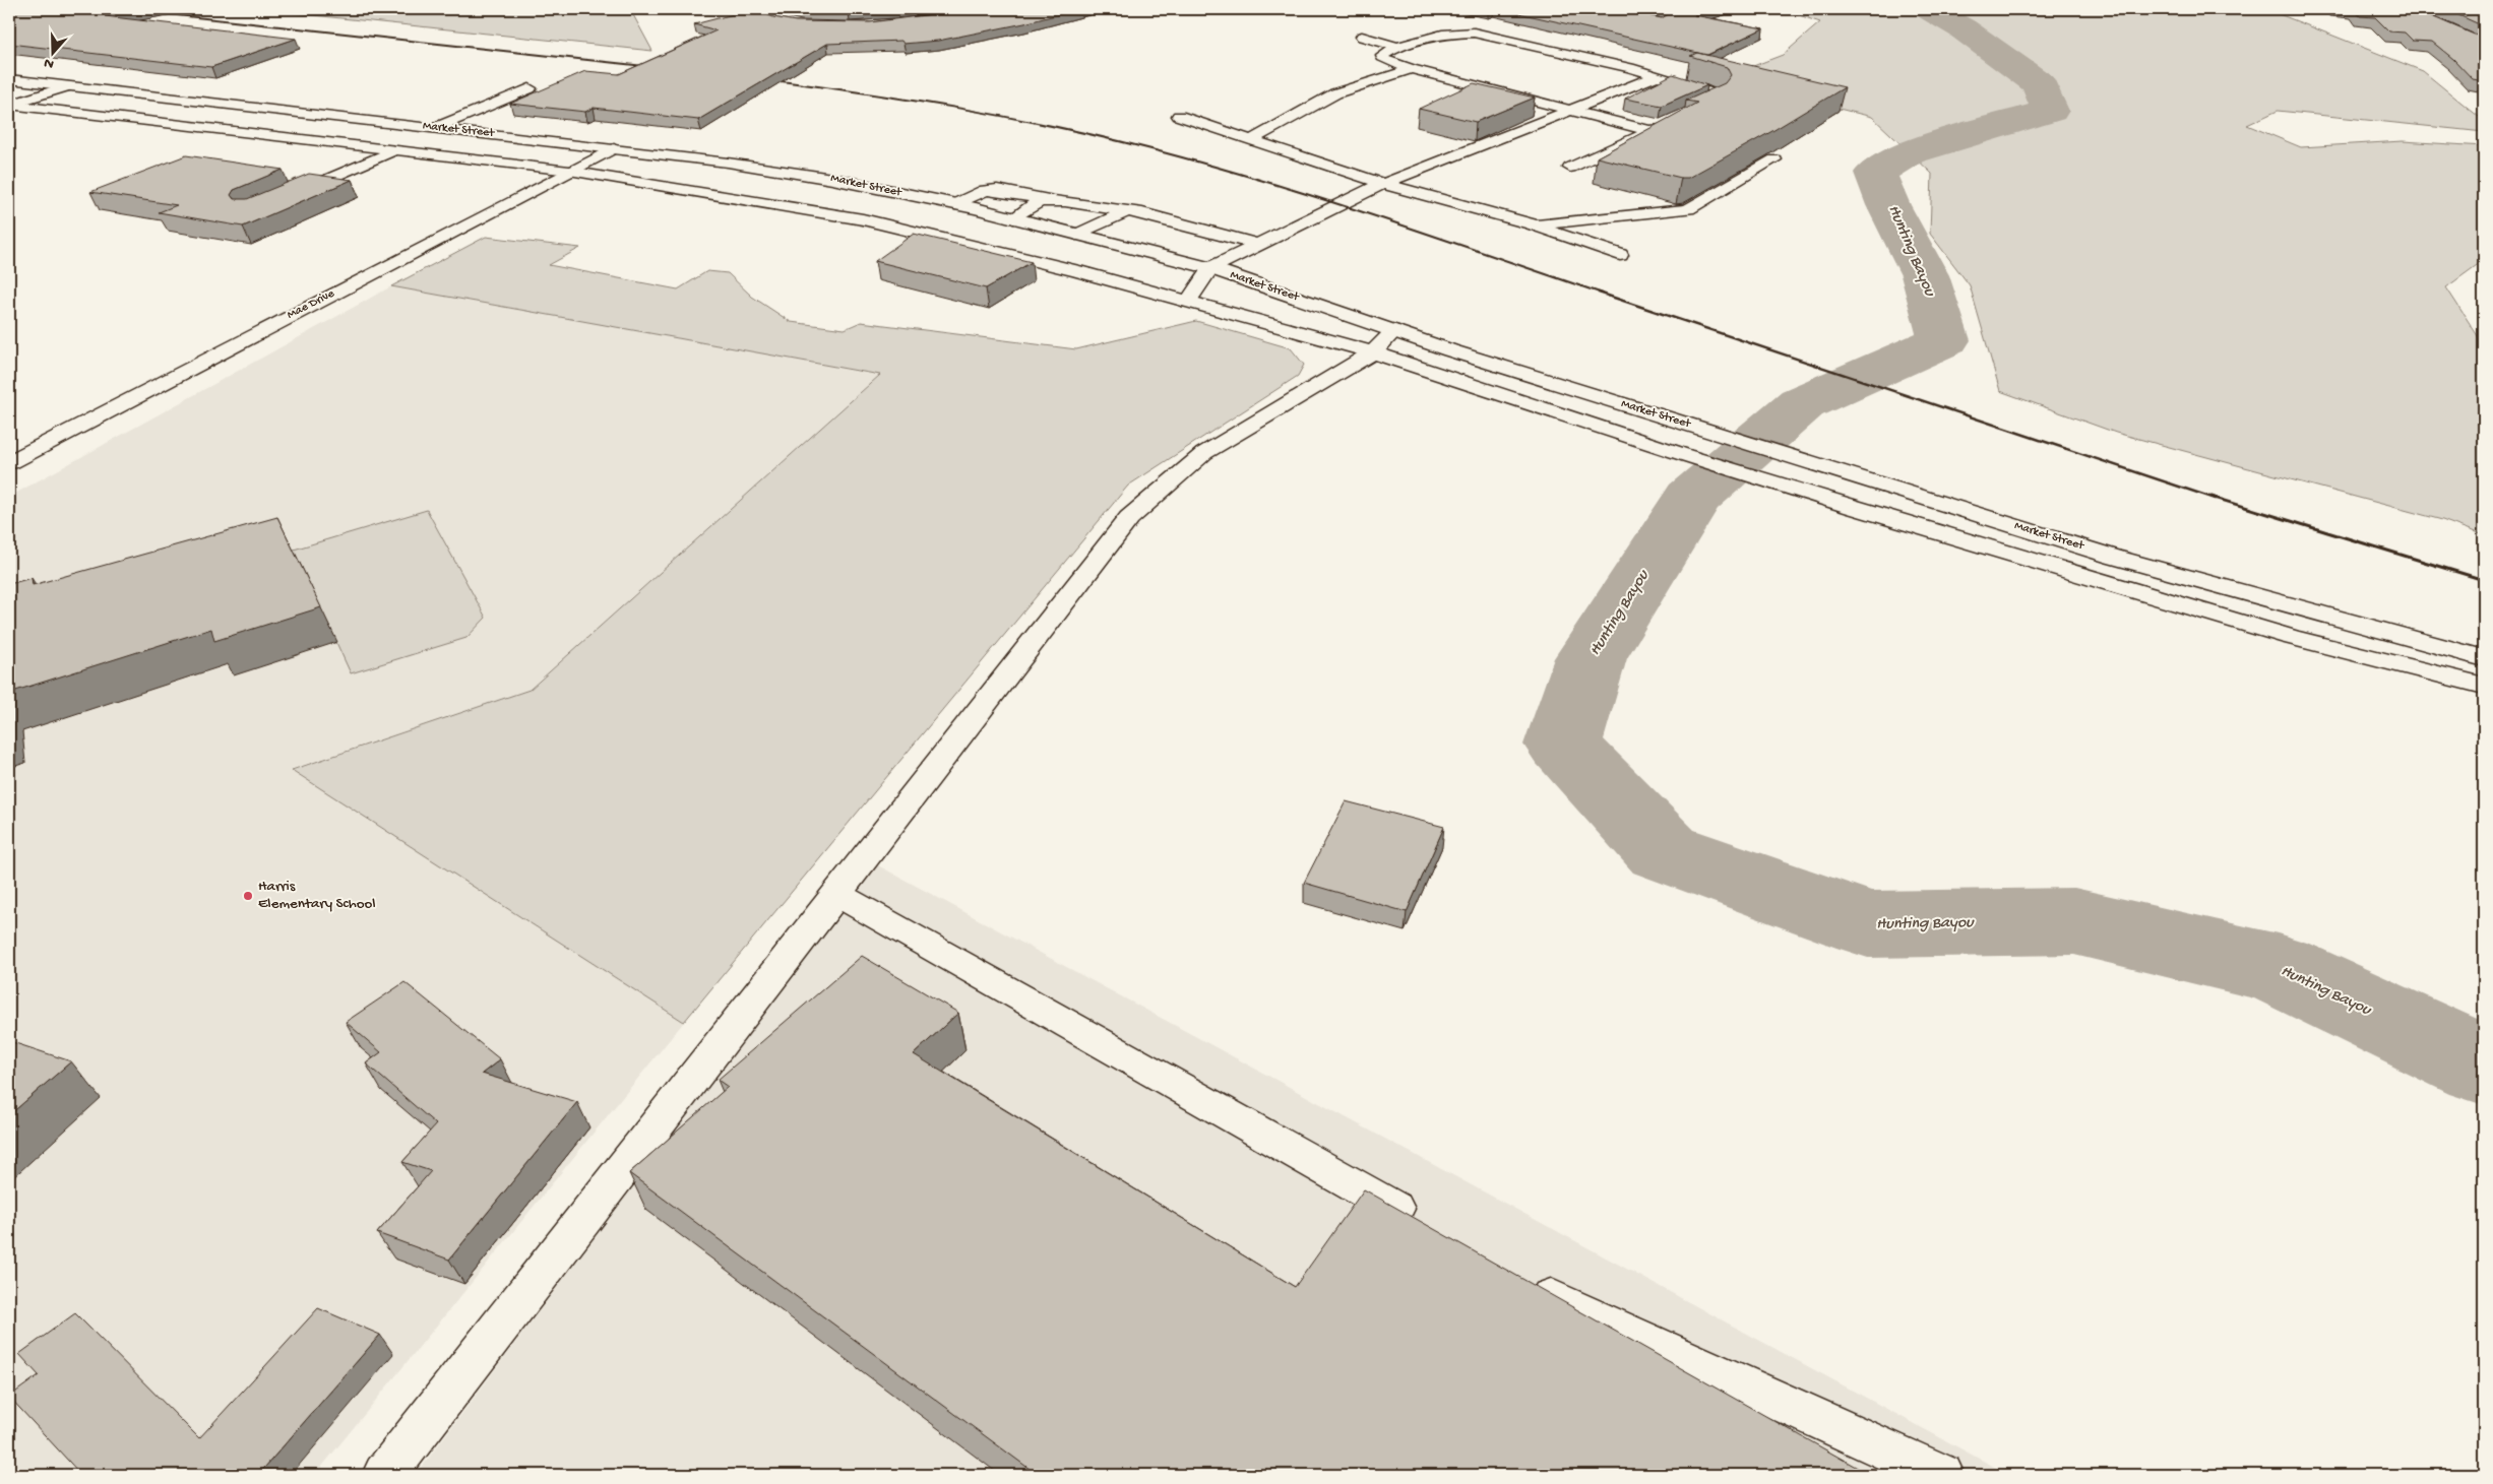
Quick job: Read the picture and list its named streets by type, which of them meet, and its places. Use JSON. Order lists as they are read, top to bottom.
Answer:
{
  "streets": {
    "main road": ["Market Street", "Mae Drive"]
  },
  "crossings": [
    ["Market Street", "Mae Drive"]
  ],
  "water": ["Hunting Bayou"],
  "places": ["Harris Elementary School"],
  "north": "bottom"
}
